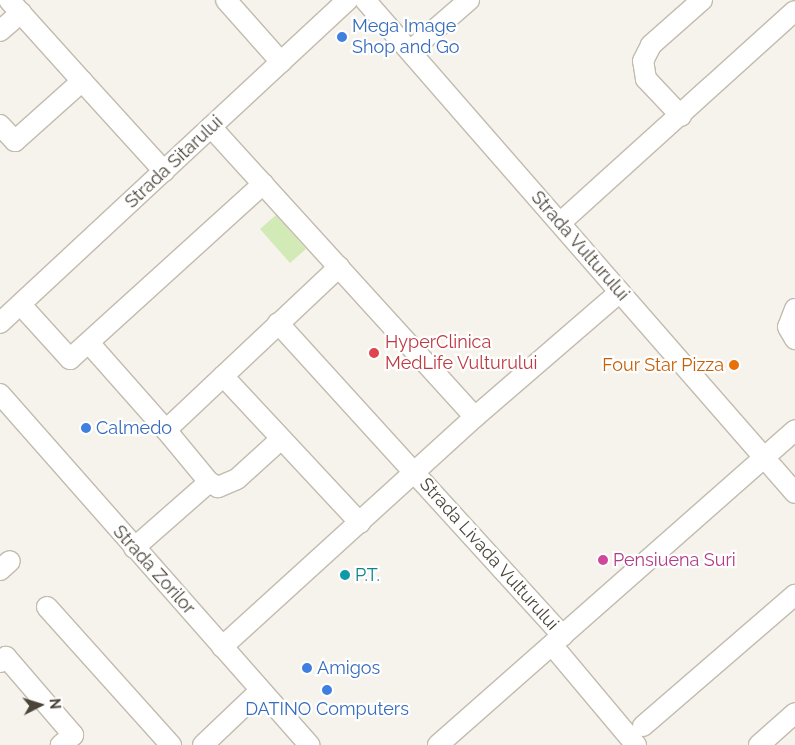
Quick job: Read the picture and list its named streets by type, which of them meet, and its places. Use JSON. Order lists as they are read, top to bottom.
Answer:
{
  "streets": {
    "street": [
      "Strada Sitarului",
      "Strada Vulturului",
      "Strada Livada Vulturului",
      "Strada Zorilor"
    ]
  },
  "crossings": [
    ["Strada Vulturului", "Strada Livada Vulturului"],
    ["Strada Livada Vulturului", "Strada Zorilor"]
  ],
  "places": [
    "Mega Image Shop and Go",
    "HyperClinica MedLife Vulturului",
    "Four Star Pizza",
    "Calmedo",
    "Pensiuena Suri",
    "P.T.",
    "Amigos",
    "DATINO Computers"
  ],
  "north": "right"
}
